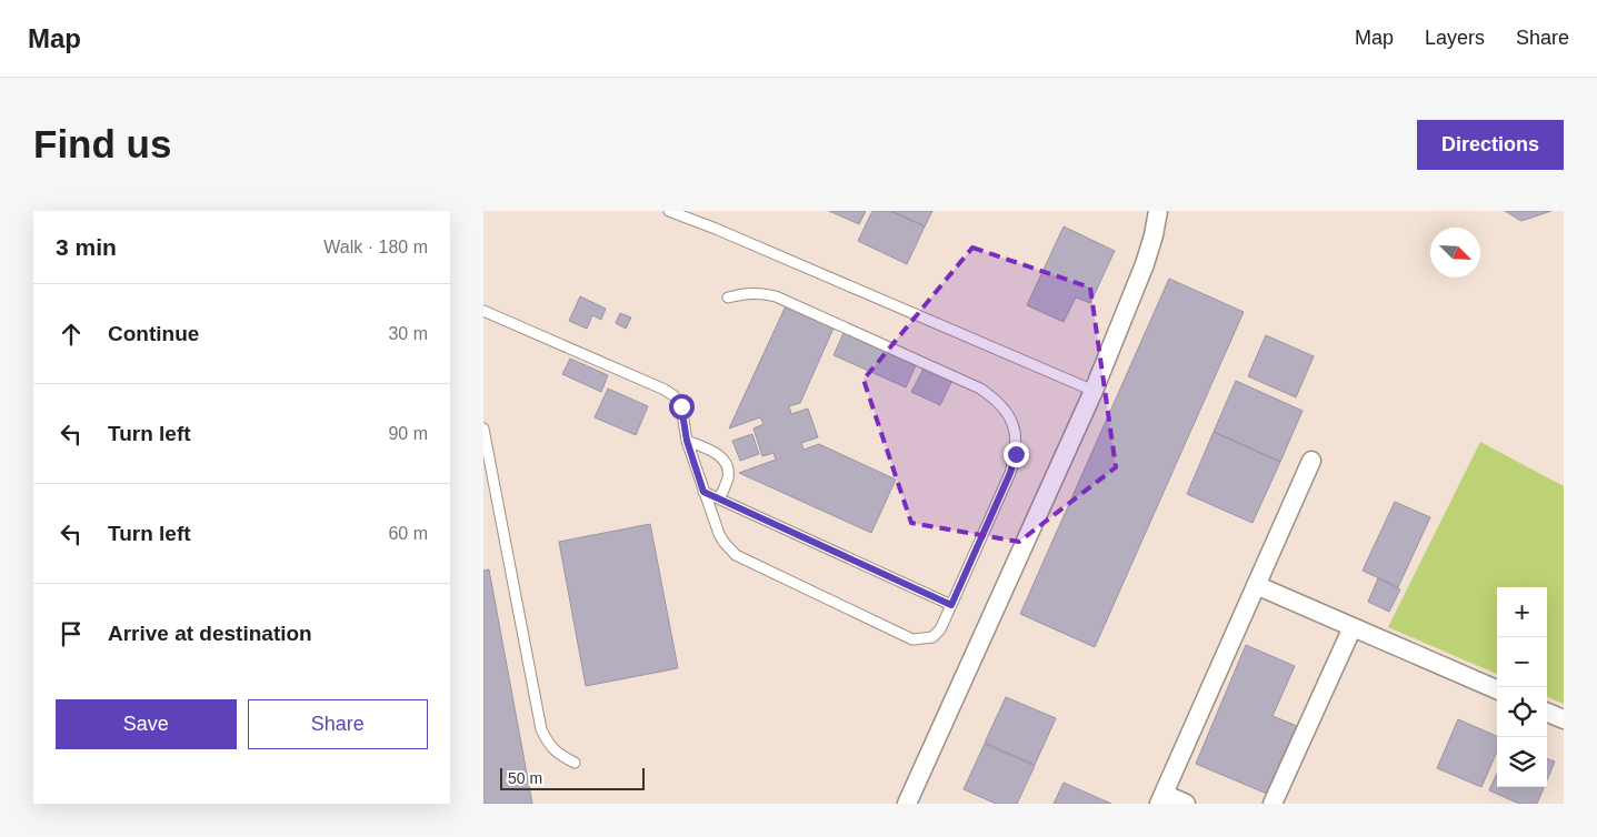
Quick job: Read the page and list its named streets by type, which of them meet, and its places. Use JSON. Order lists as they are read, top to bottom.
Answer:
{
  "scale_bar": "50 m",
  "north": "bottom right",
  "page": {
    "header": "Map",
    "nav": ["Map", "Layers", "Share"],
    "buttons": [
      "Directions",
      ["Save", "Share"]
    ],
    "title": "Find us",
    "heading": ["3 min", "Walk · 180 m"],
    "list": [
      ["Continue", "30 m"],
      ["Turn left", "90 m"],
      ["Turn left", "60 m"],
      "Arrive at destination"
    ],
    "map_buttons": ["+", "−"],
    "scale": "50 m"
  }
}
